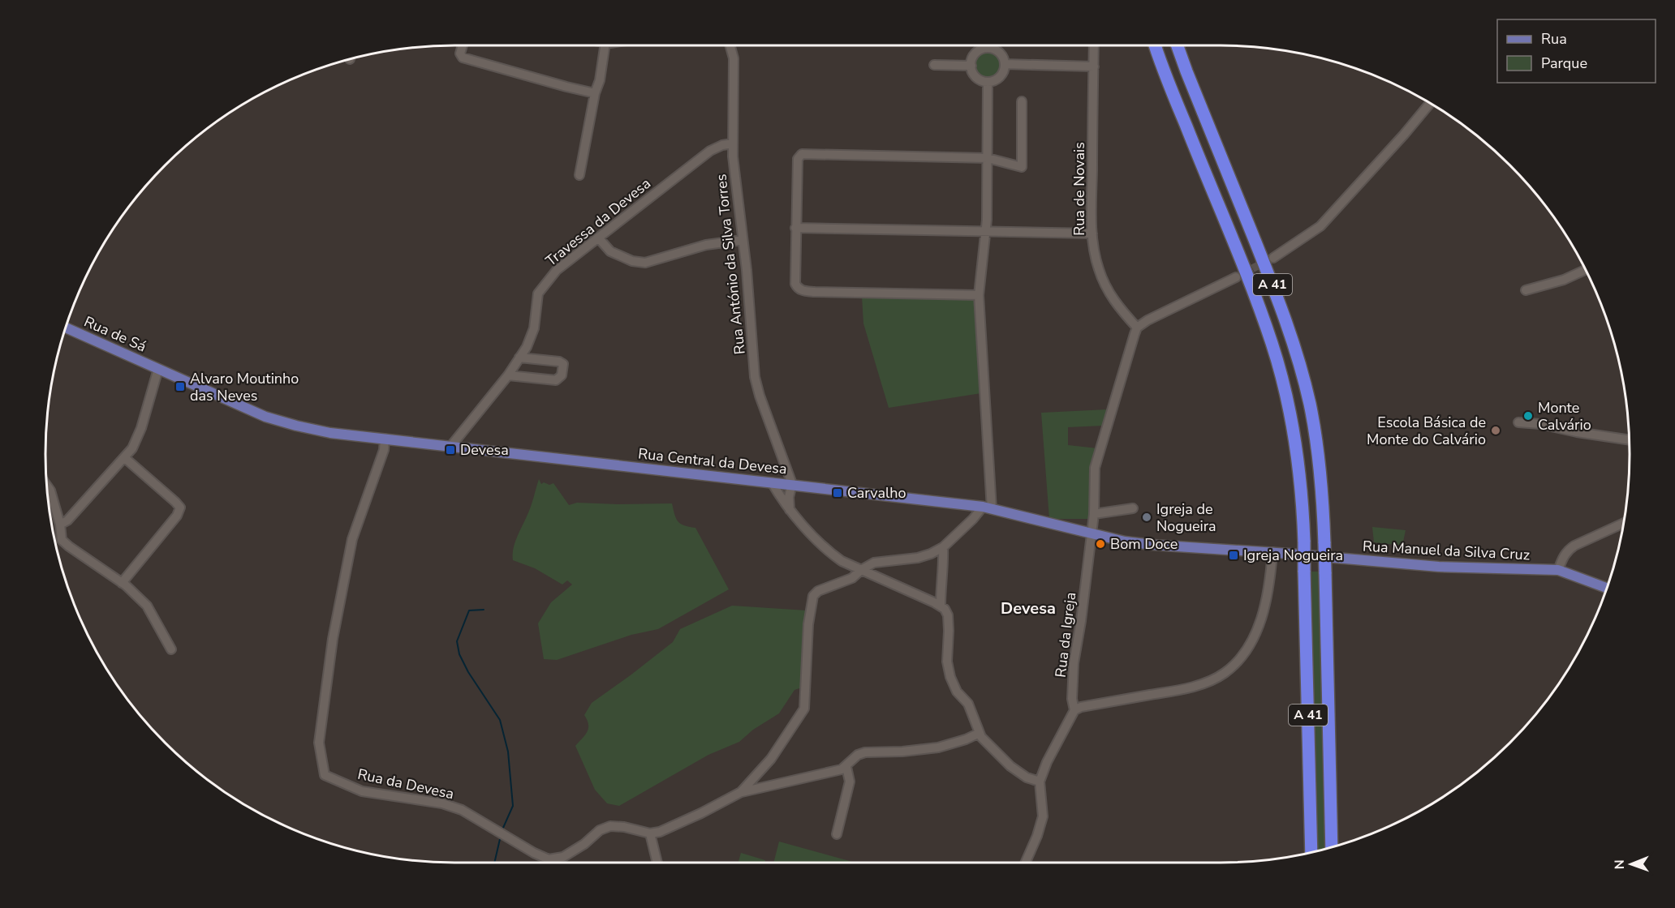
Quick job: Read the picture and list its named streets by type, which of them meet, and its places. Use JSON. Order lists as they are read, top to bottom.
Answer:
{
  "streets": {
    "highway": ["A 41"],
    "main road": ["Rua de Sá", "Rua Central da Devesa", "Rua Manuel da Silva Cruz"],
    "street": [
      "Rua de Novais",
      "Travessa da Devesa",
      "Rua António da Silva Torres",
      "Rua da Igreja",
      "Rua da Devesa"
    ]
  },
  "crossings": [
    ["Rua de Novais", "Rua da Igreja"],
    ["Travessa da Devesa", "Rua António da Silva Torres"],
    ["Travessa da Devesa", "Rua Central da Devesa"],
    ["Rua António da Silva Torres", "Rua Central da Devesa"],
    ["Rua de Sá", "Rua Central da Devesa"],
    ["Rua Central da Devesa", "Rua Manuel da Silva Cruz"],
    ["Rua Central da Devesa", "Rua da Igreja"],
    ["Rua Central da Devesa", "Rua da Devesa"]
  ],
  "districts": ["Devesa"],
  "places": {
    "transit": [
      "Alvaro Moutinho das Neves",
      "Devesa",
      "Carvalho",
      "Igreja Nogueira"
    ],
    "other": [
      "Monte Calvário",
      "Escola Básica de Monte do Calvário",
      "Igreja de Nogueira",
      "Bom Doce"
    ]
  },
  "legend": ["Rua", "Parque"],
  "north": "left"
}
